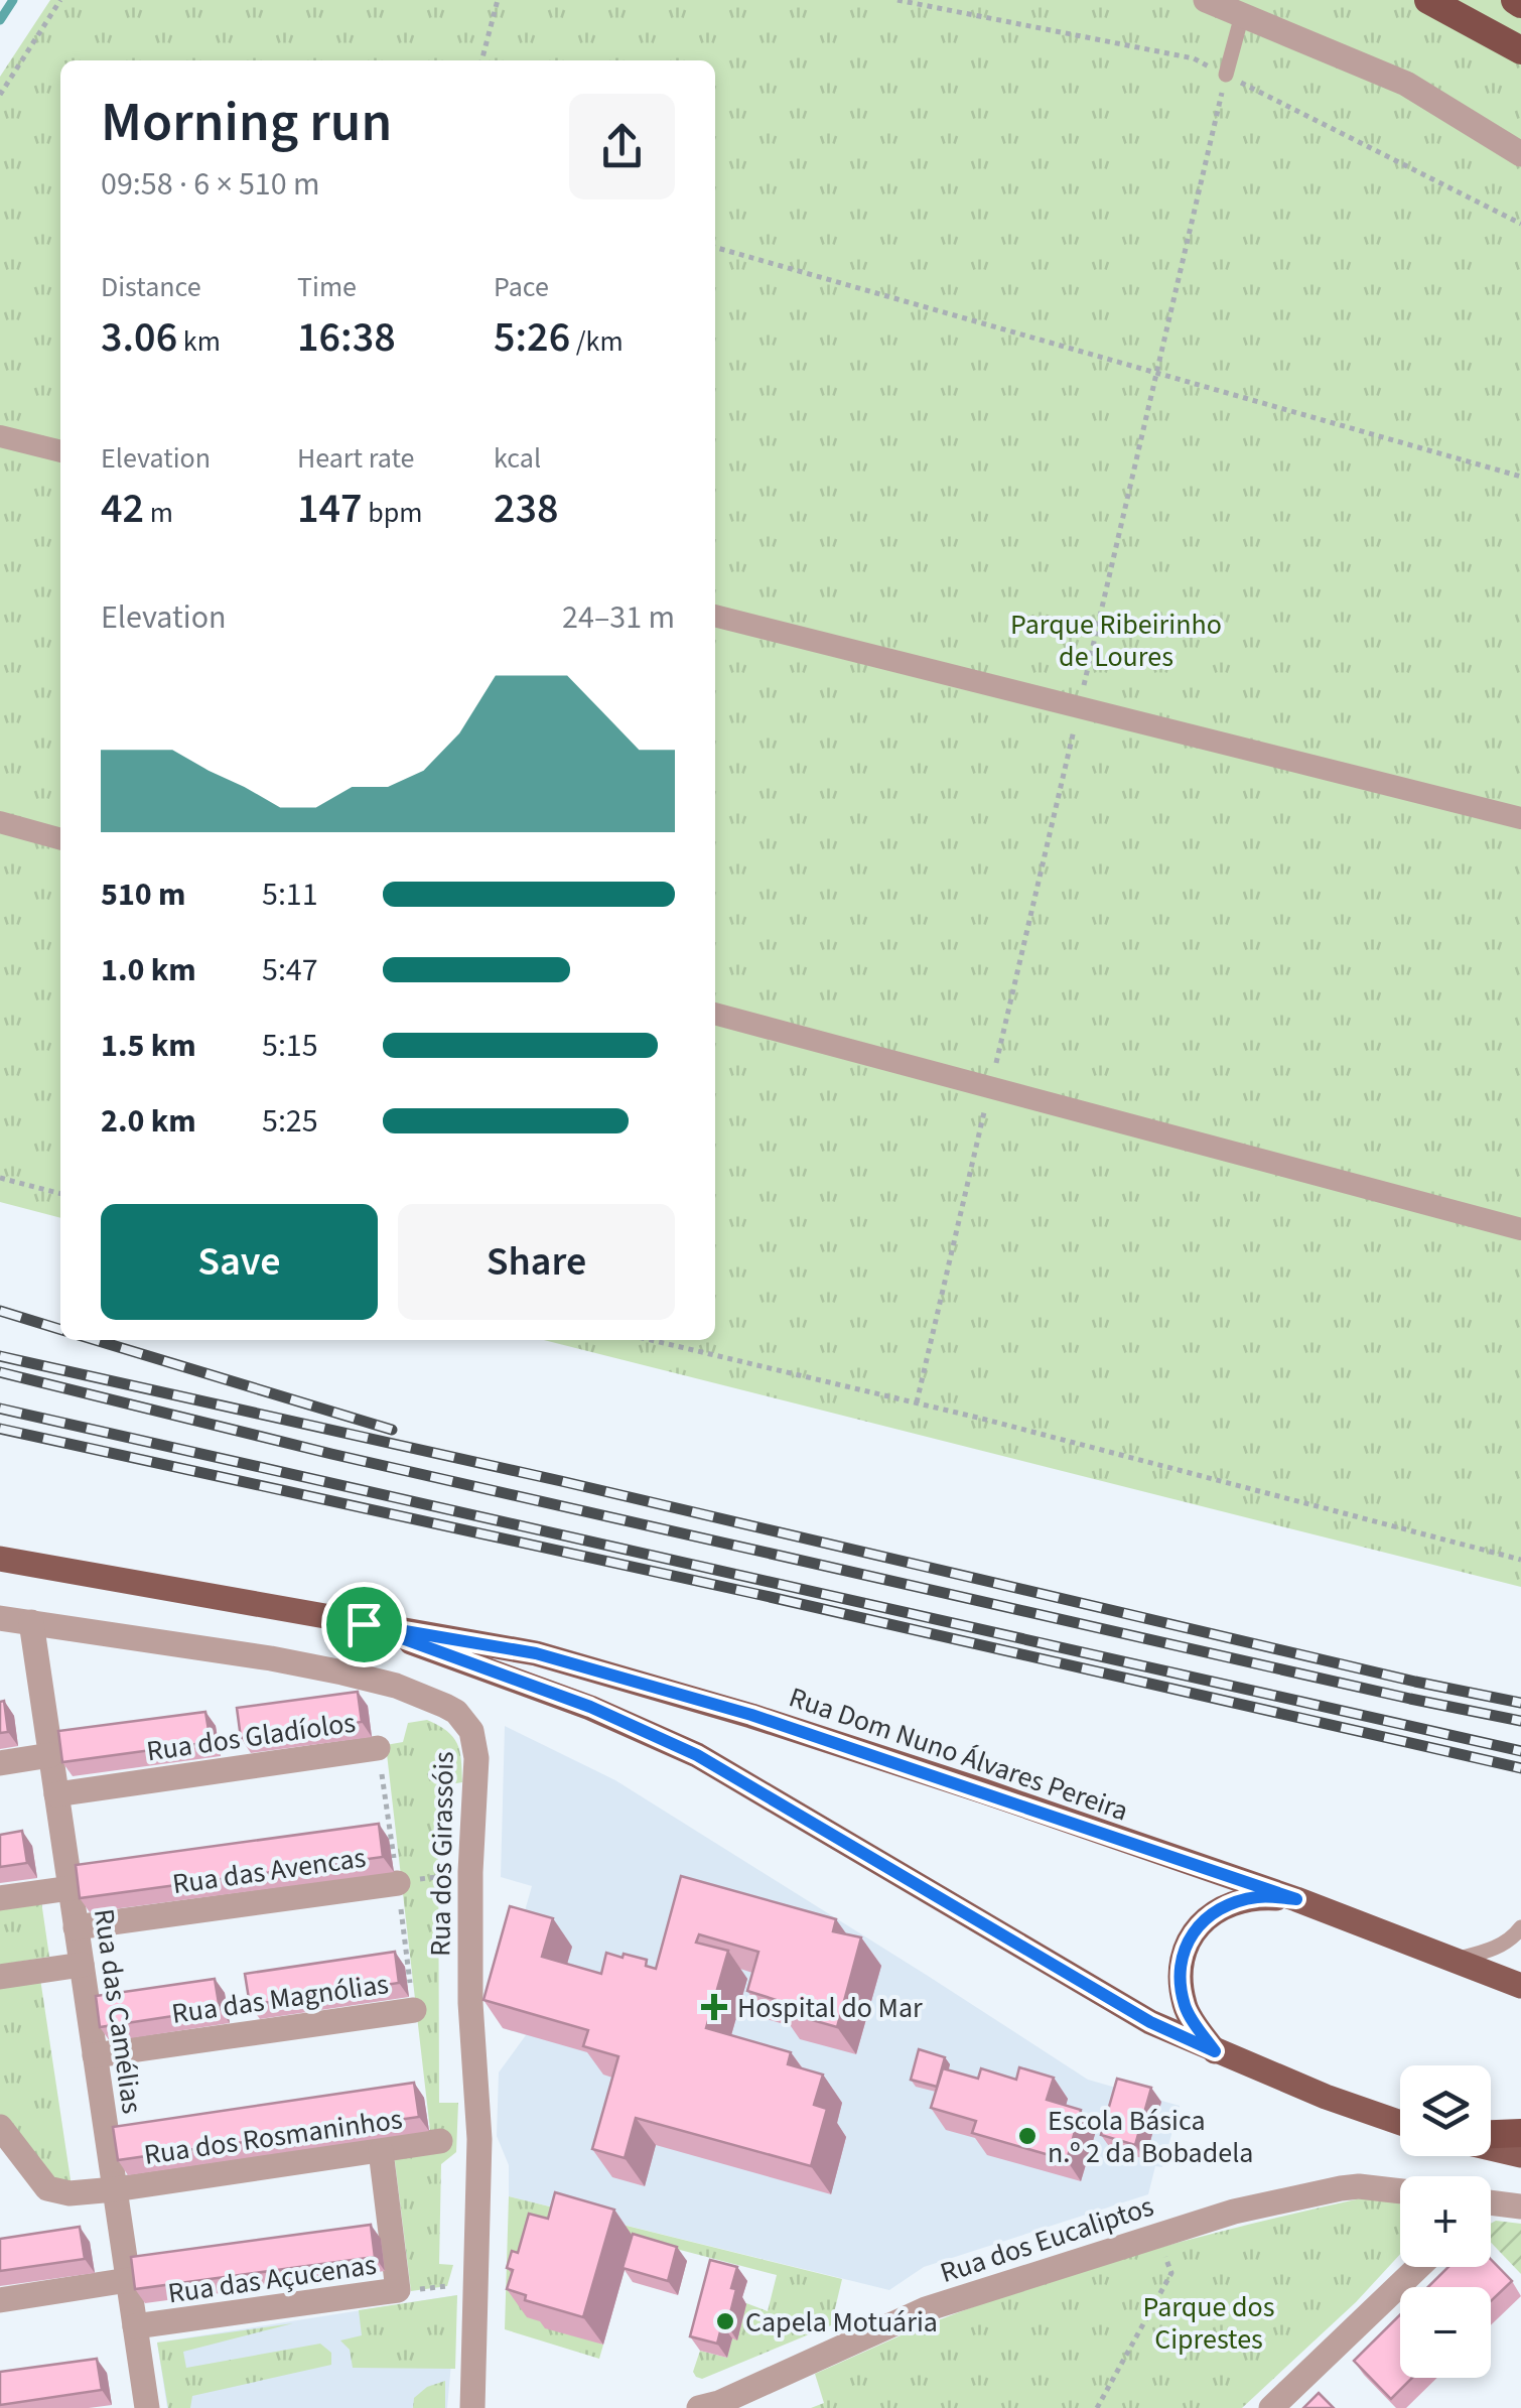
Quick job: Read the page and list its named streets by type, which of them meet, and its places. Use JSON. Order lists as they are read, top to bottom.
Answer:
{
  "streets": {
    "main road": ["Rua Dom Nuno Álvares Pereira"],
    "street": [
      "Rua dos Gladíolos",
      "Rua dos Girassóis",
      "Rua das Avencas",
      "Rua das Magnólias",
      "Rua das Camélias",
      "Rua dos Rosmaninhos",
      "Rua dos Eucaliptos",
      "Rua das Açucenas"
    ]
  },
  "crossings": [
    ["Rua dos Gladíolos", "Rua das Camélias"],
    ["Rua dos Girassóis", "Rua das Avencas"],
    ["Rua dos Girassóis", "Rua das Camélias"],
    ["Rua das Avencas", "Rua das Camélias"],
    ["Rua das Magnólias", "Rua das Camélias"],
    ["Rua das Camélias", "Rua dos Rosmaninhos"],
    ["Rua das Camélias", "Rua das Açucenas"],
    ["Rua dos Rosmaninhos", "Rua das Açucenas"]
  ],
  "parks": ["Parque Ribeirinho de Loures", "Parque dos Ciprestes"],
  "places": {
    "health": ["Hospital do Mar"],
    "other": ["Escola Básica n.º 2 da Bobadela", "Capela Motuária"]
  },
  "page": {
    "heading": ["Morning run", "09:58 · 6 × 510 m"],
    "stats": [
      ["Distance", "3.06 km"],
      ["Time", "16:38"],
      ["Pace", "5:26 /km"],
      ["Elevation", "42 m"],
      ["Heart rate", "147 bpm"],
      ["kcal", "238"]
    ],
    "chart": ["Elevation", "24–31 m"],
    "list": [
      {
        "name": "510 m",
        "note": "5:11"
      },
      {
        "name": "1.0 km",
        "note": "5:47"
      },
      {
        "name": "1.5 km",
        "note": "5:15"
      },
      {
        "name": "2.0 km",
        "note": "5:25"
      }
    ],
    "buttons": ["Save", "Share"],
    "map_buttons": ["+", "−"]
  }
}
